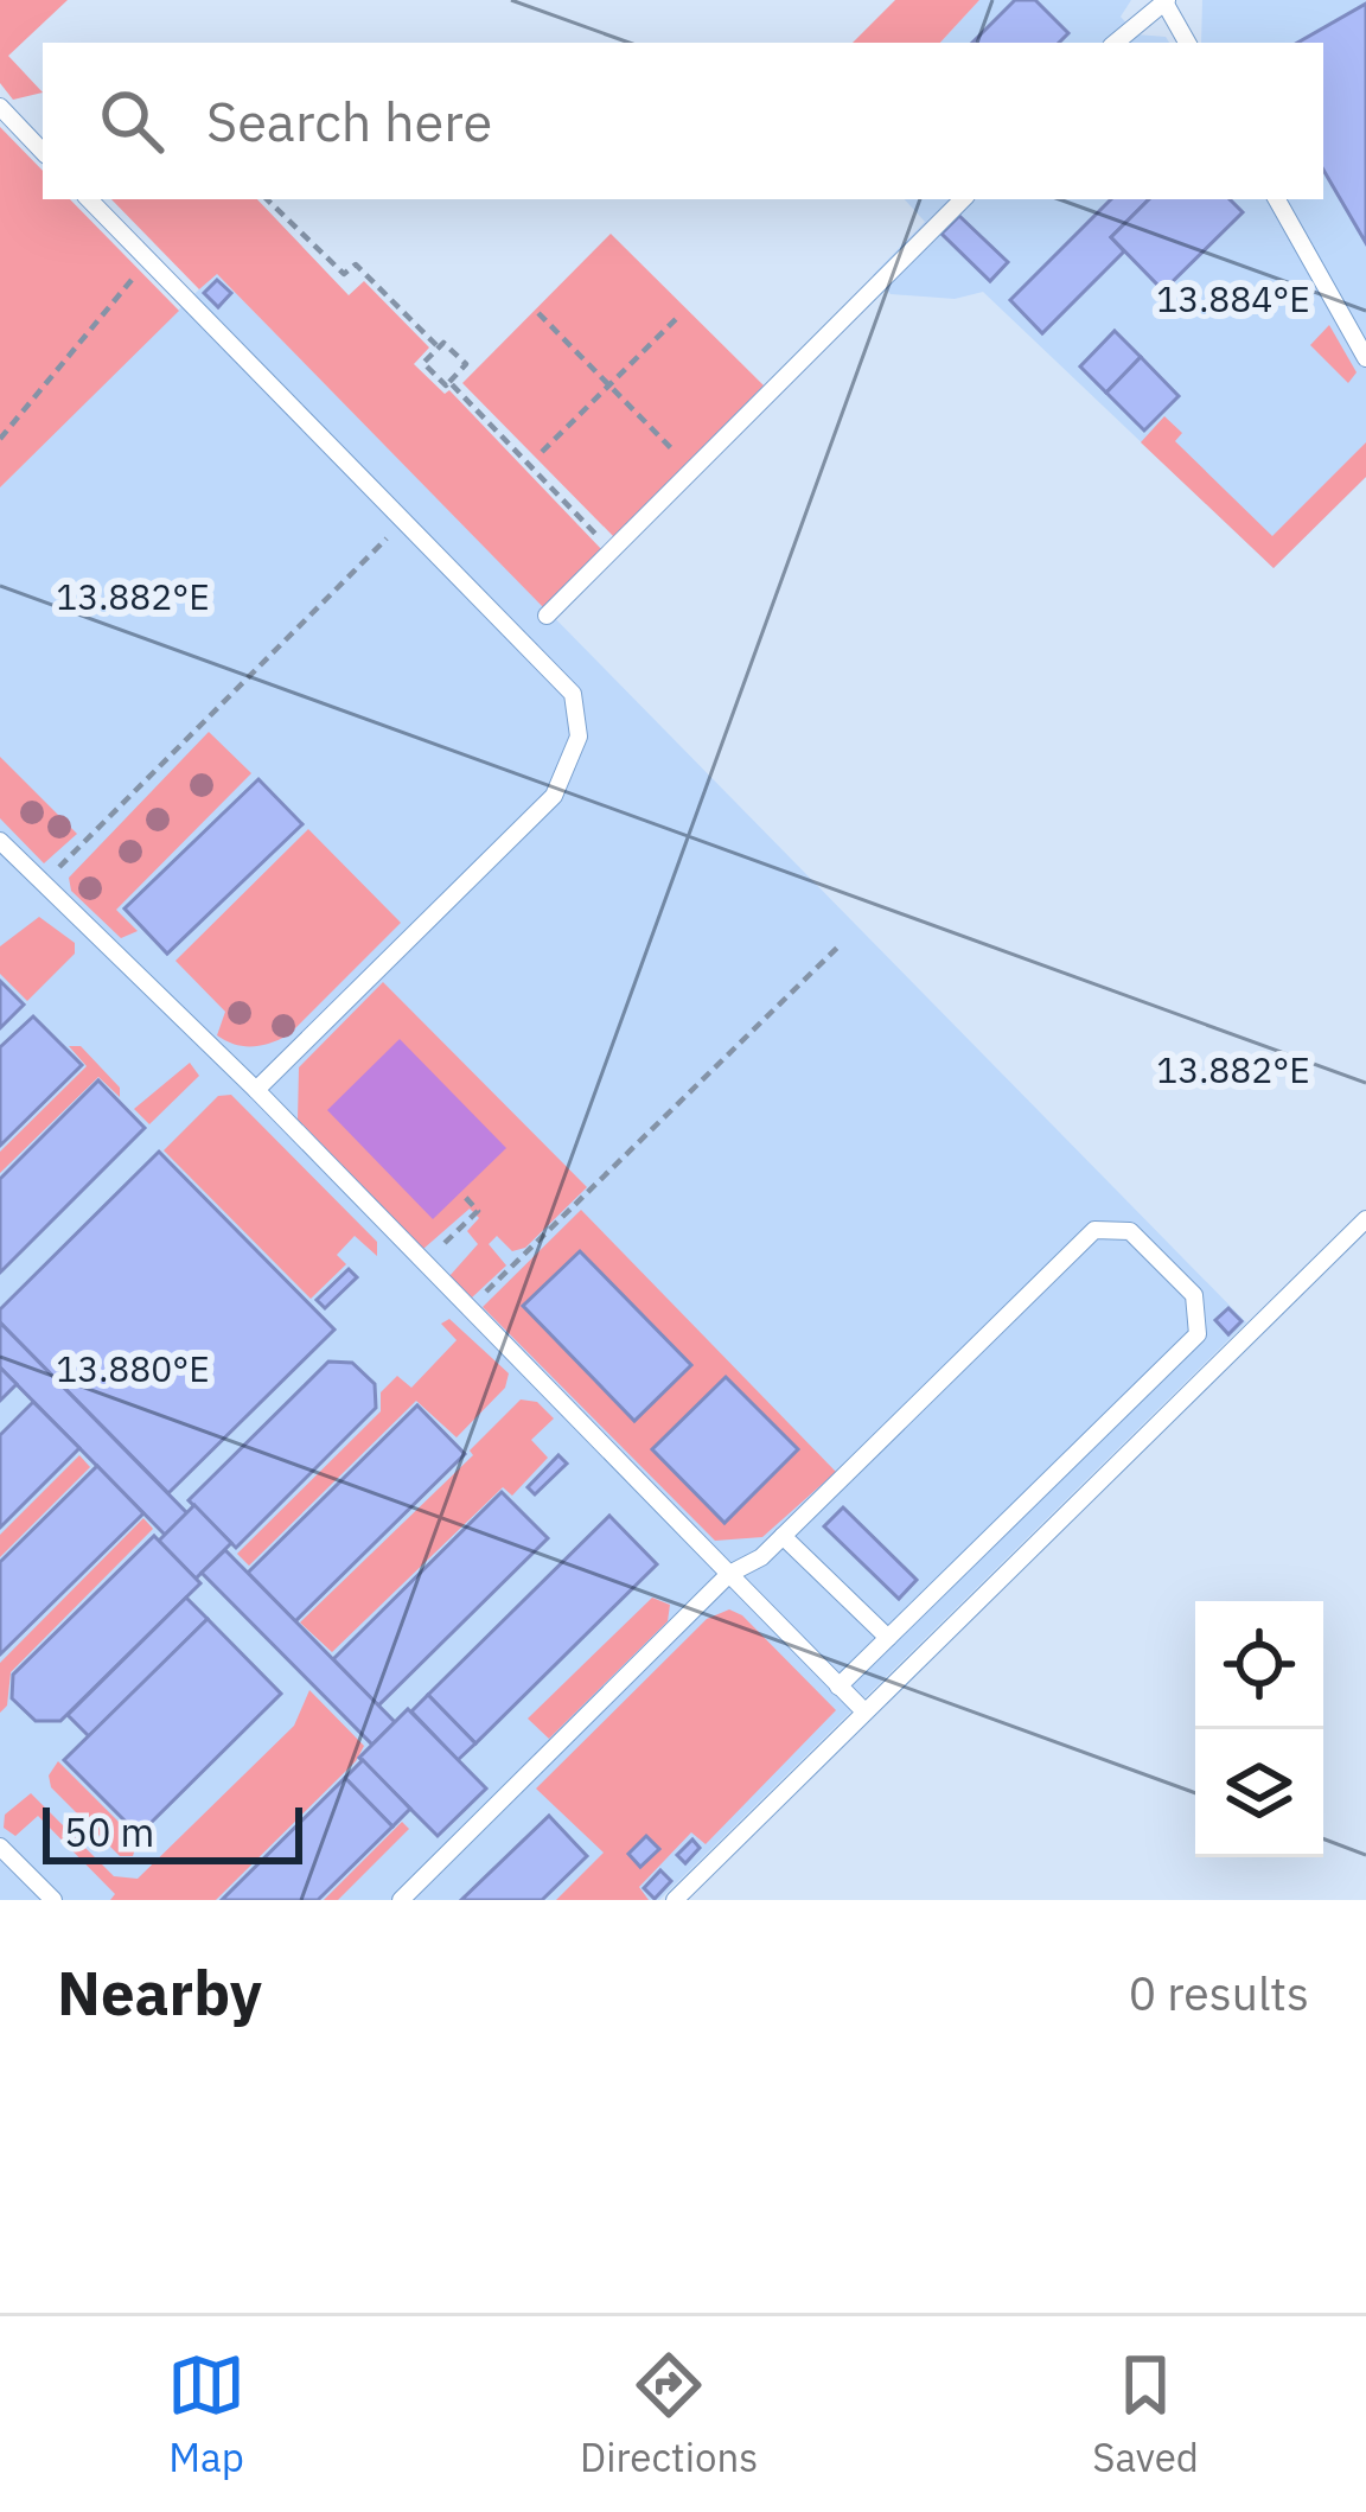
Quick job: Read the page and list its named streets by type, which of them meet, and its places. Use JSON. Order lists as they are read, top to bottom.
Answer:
{
  "scale_bar": "50 m",
  "page": {
    "search": "Search here",
    "scale": "50 m",
    "heading": ["Nearby", "0 results"],
    "nav": ["Map", "Directions", "Saved"]
  },
  "coordinates": ["13.884°E", "13.882°E", "13.880°E"]
}
